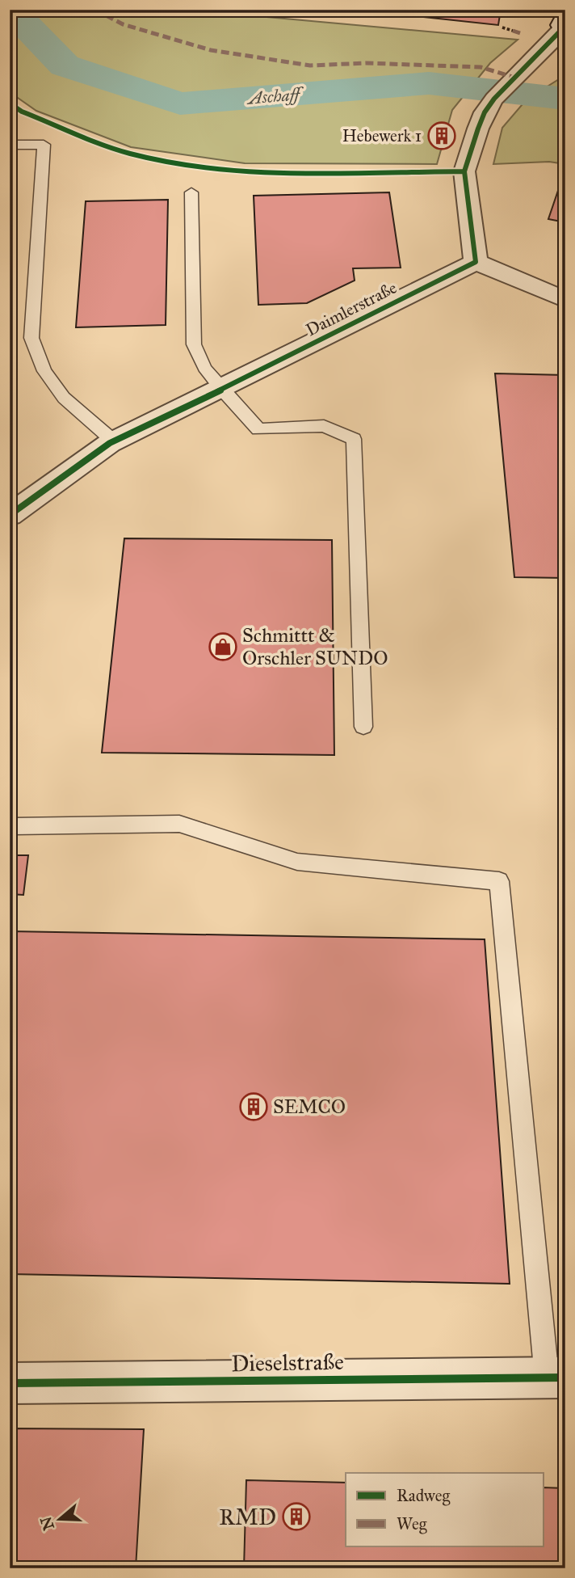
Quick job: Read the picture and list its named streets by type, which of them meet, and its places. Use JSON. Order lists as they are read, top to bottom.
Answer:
{
  "streets": {
    "street": ["Daimlerstraße", "Dieselstraße"]
  },
  "water": ["Aschaff"],
  "places": {
    "building": ["Hebewerk 1", "SEMCO", "RMD"],
    "shop": ["Schmittt & Orschler SUNDO"]
  },
  "legend": ["Radweg", "Weg"],
  "north": "left"
}
